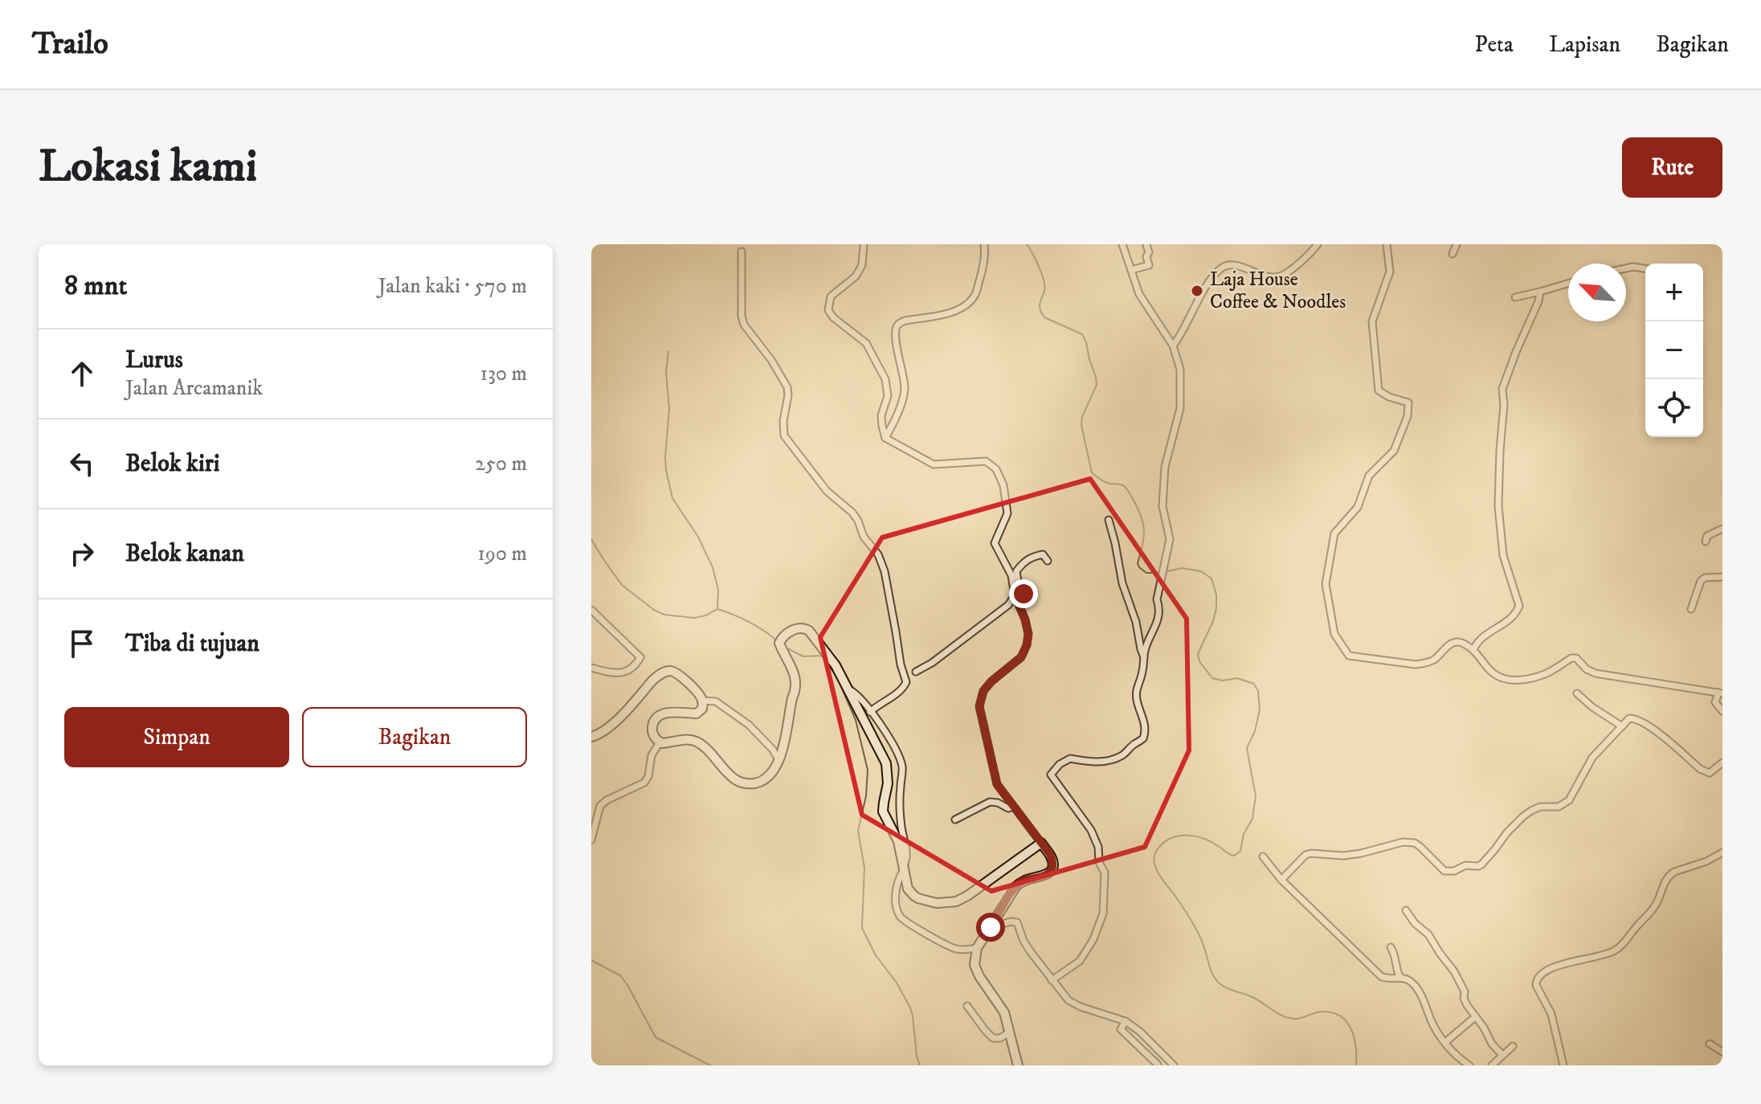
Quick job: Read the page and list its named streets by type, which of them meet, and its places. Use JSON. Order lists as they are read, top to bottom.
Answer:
{
  "places": ["Laja House Coffee & Noodles"],
  "north": "top left",
  "page": {
    "header": "Trailo",
    "nav": ["Peta", "Lapisan", "Bagikan"],
    "buttons": [
      "Rute",
      ["Simpan", "Bagikan"]
    ],
    "title": "Lokasi kami",
    "heading": ["8 mnt", "Jalan kaki · 570 m"],
    "map_buttons": ["+", "−"],
    "list": [
      ["Lurus", "Jalan Arcamanik", "130 m"],
      ["Belok kiri", "250 m"],
      ["Belok kanan", "190 m"],
      "Tiba di tujuan"
    ]
  }
}
